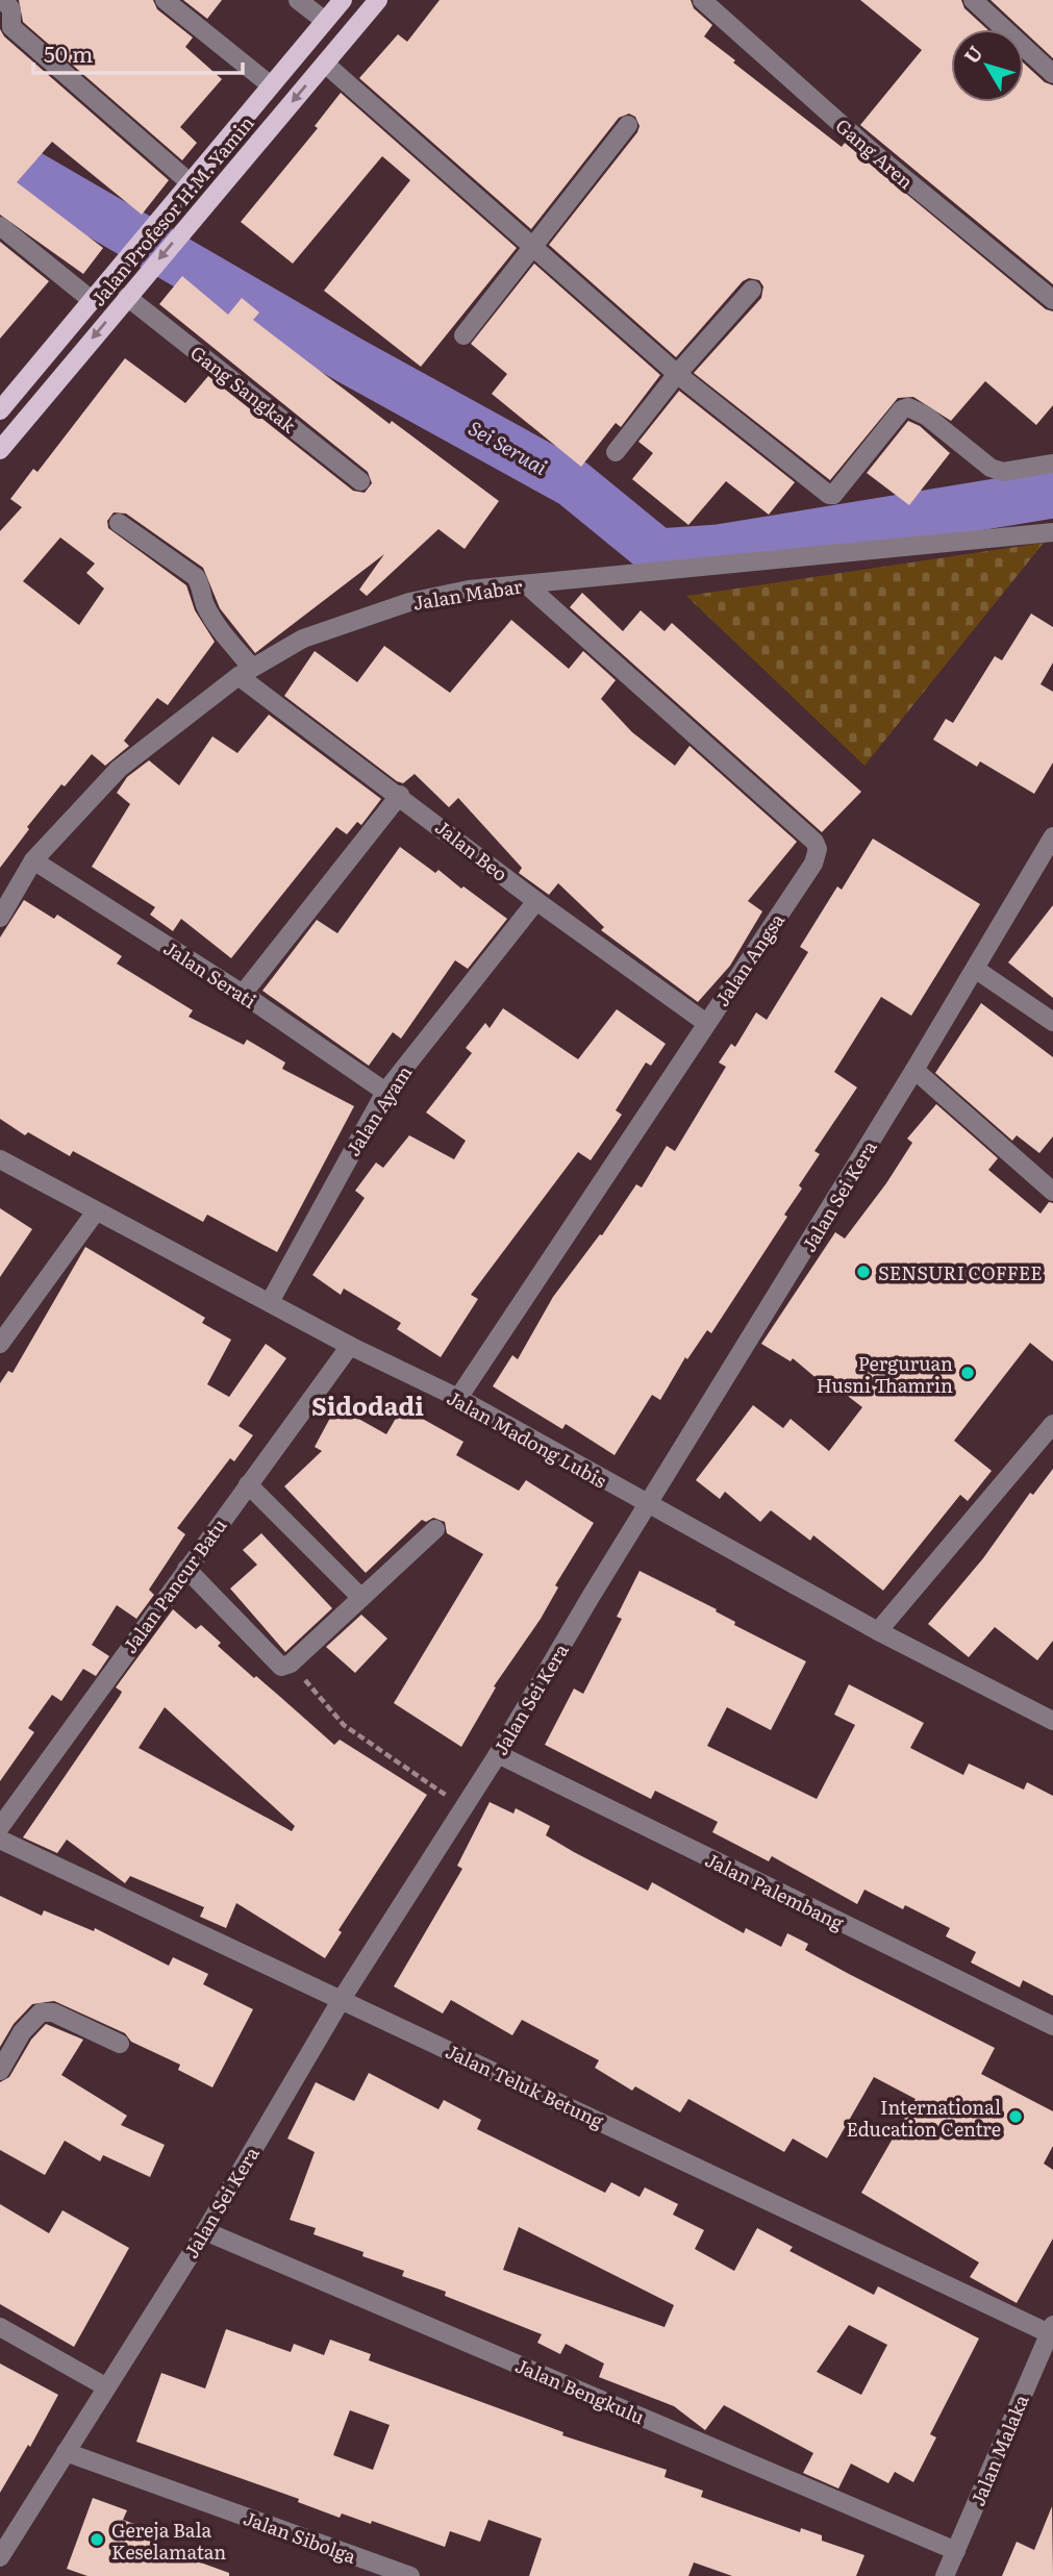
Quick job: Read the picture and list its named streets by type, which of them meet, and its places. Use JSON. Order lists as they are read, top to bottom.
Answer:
{
  "streets": {
    "main road": ["Jalan Profesor H.M. Yamin"],
    "street": [
      "Gang Aren",
      "Gang Sangkak",
      "Jalan Mabar",
      "Jalan Beo",
      "Jalan Angsa",
      "Jalan Serati",
      "Jalan Ayam",
      "Jalan Sei Kera",
      "Jalan Madong Lubis",
      "Jalan Pancur Batu",
      "Jalan Palembang",
      "Jalan Teluk Betung",
      "Jalan Bengkulu",
      "Jalan Malaka",
      "Jalan Sibolga"
    ]
  },
  "crossings": [
    ["Jalan Profesor H.M. Yamin", "Gang Sangkak"],
    ["Jalan Mabar", "Jalan Beo"],
    ["Jalan Mabar", "Jalan Angsa"],
    ["Jalan Mabar", "Jalan Serati"],
    ["Jalan Beo", "Jalan Angsa"],
    ["Jalan Beo", "Jalan Ayam"],
    ["Jalan Angsa", "Jalan Madong Lubis"],
    ["Jalan Serati", "Jalan Ayam"],
    ["Jalan Ayam", "Jalan Madong Lubis"],
    ["Jalan Sei Kera", "Jalan Madong Lubis"],
    ["Jalan Sei Kera", "Jalan Palembang"],
    ["Jalan Sei Kera", "Jalan Teluk Betung"],
    ["Jalan Sei Kera", "Jalan Bengkulu"],
    ["Jalan Sei Kera", "Jalan Sibolga"],
    ["Jalan Madong Lubis", "Jalan Pancur Batu"],
    ["Jalan Teluk Betung", "Jalan Malaka"],
    ["Jalan Bengkulu", "Jalan Malaka"]
  ],
  "districts": ["Sidodadi"],
  "water": ["Sei Seruai"],
  "places": [
    "SENSURI COFFEE",
    "Perguruan Husni Thamrin",
    "International Education Centre",
    "Gereja Bala Keselamatan"
  ],
  "scale_bar": "50 m",
  "north": "top left"
}
